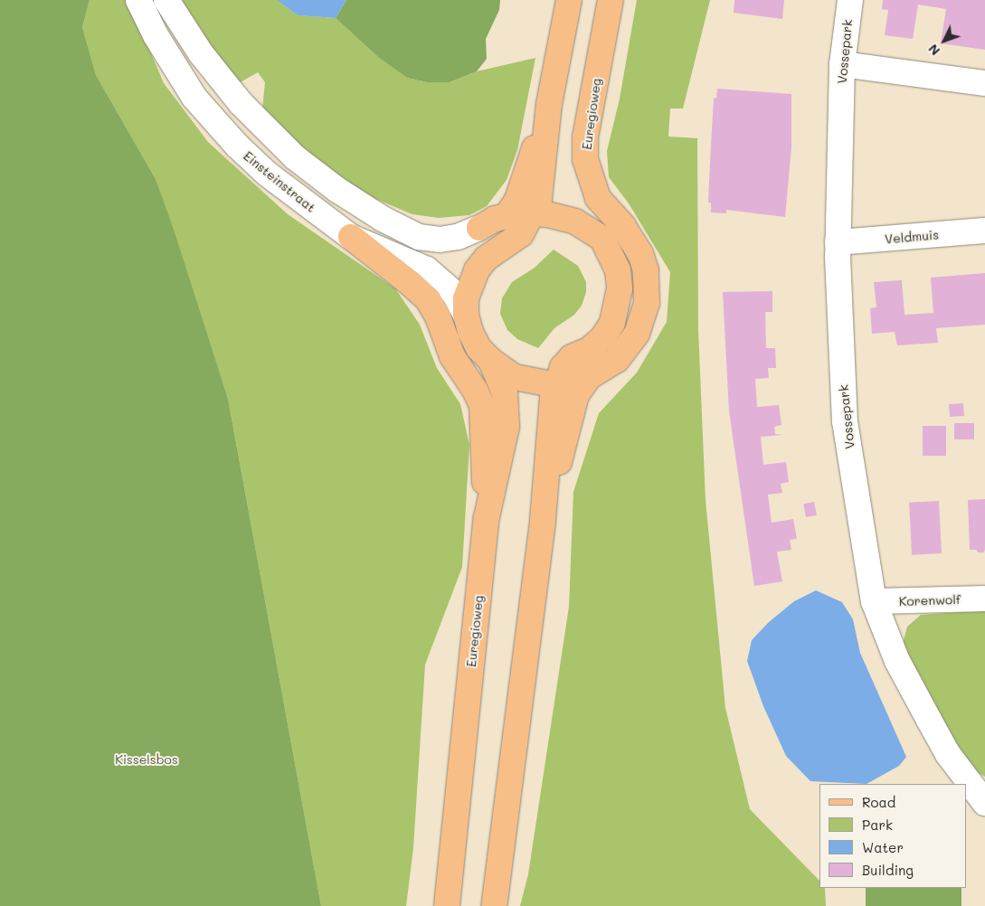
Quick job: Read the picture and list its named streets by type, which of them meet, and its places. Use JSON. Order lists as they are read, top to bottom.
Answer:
{
  "streets": {
    "main road": ["Euregioweg"],
    "street": [
      "Vossepark",
      "Einsteinstraat",
      "Veldmuis",
      "Korenwolf"
    ]
  },
  "crossings": [
    ["Vossepark", "Veldmuis"],
    ["Vossepark", "Korenwolf"],
    ["Euregioweg", "Einsteinstraat"]
  ],
  "parks": ["Kisselsbos"],
  "legend": [
    "Road",
    "Park",
    "Water",
    "Building"
  ],
  "north": "bottom left"
}
